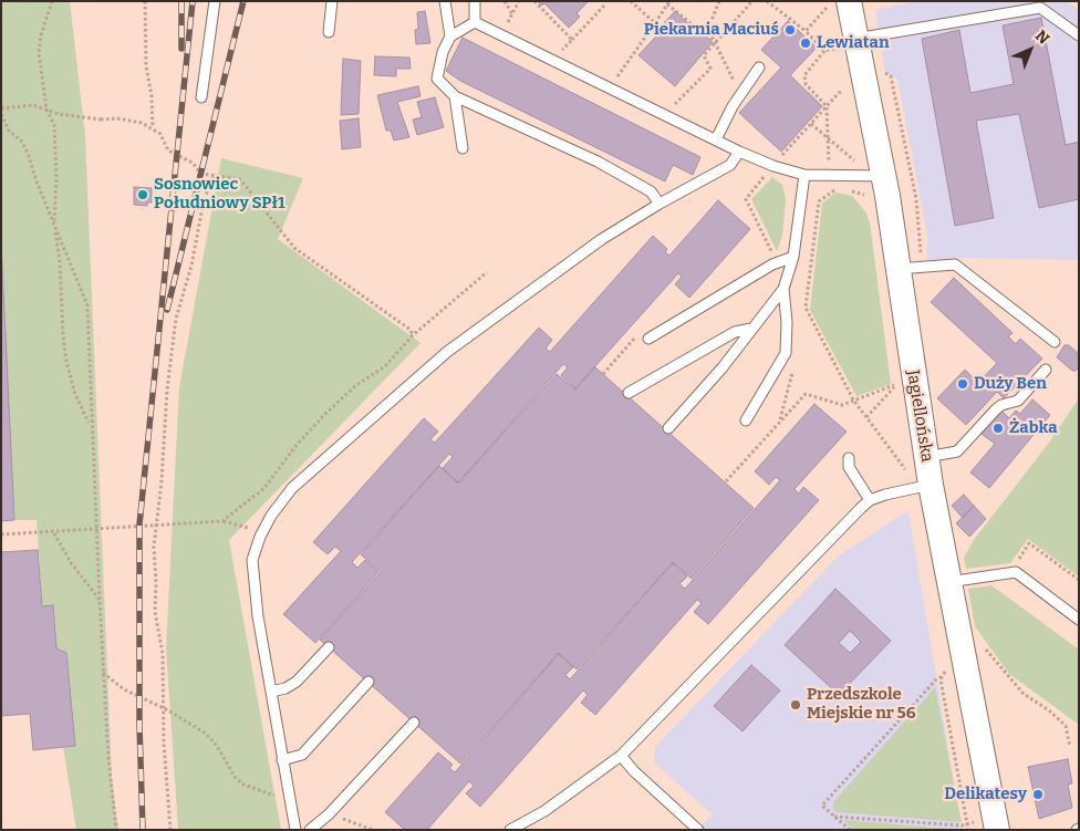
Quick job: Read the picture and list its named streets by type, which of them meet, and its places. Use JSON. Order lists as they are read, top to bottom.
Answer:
{
  "streets": {
    "street": ["Jagiellońska"]
  },
  "places": [
    "Piekarnia Maciuś",
    "Lewiatan",
    "Sosnowiec Południowy SPł1",
    "Duży Ben",
    "Żabka",
    "Przedszkole Miejskie nr 56",
    "Delikatesy"
  ],
  "north": "top right"
}
